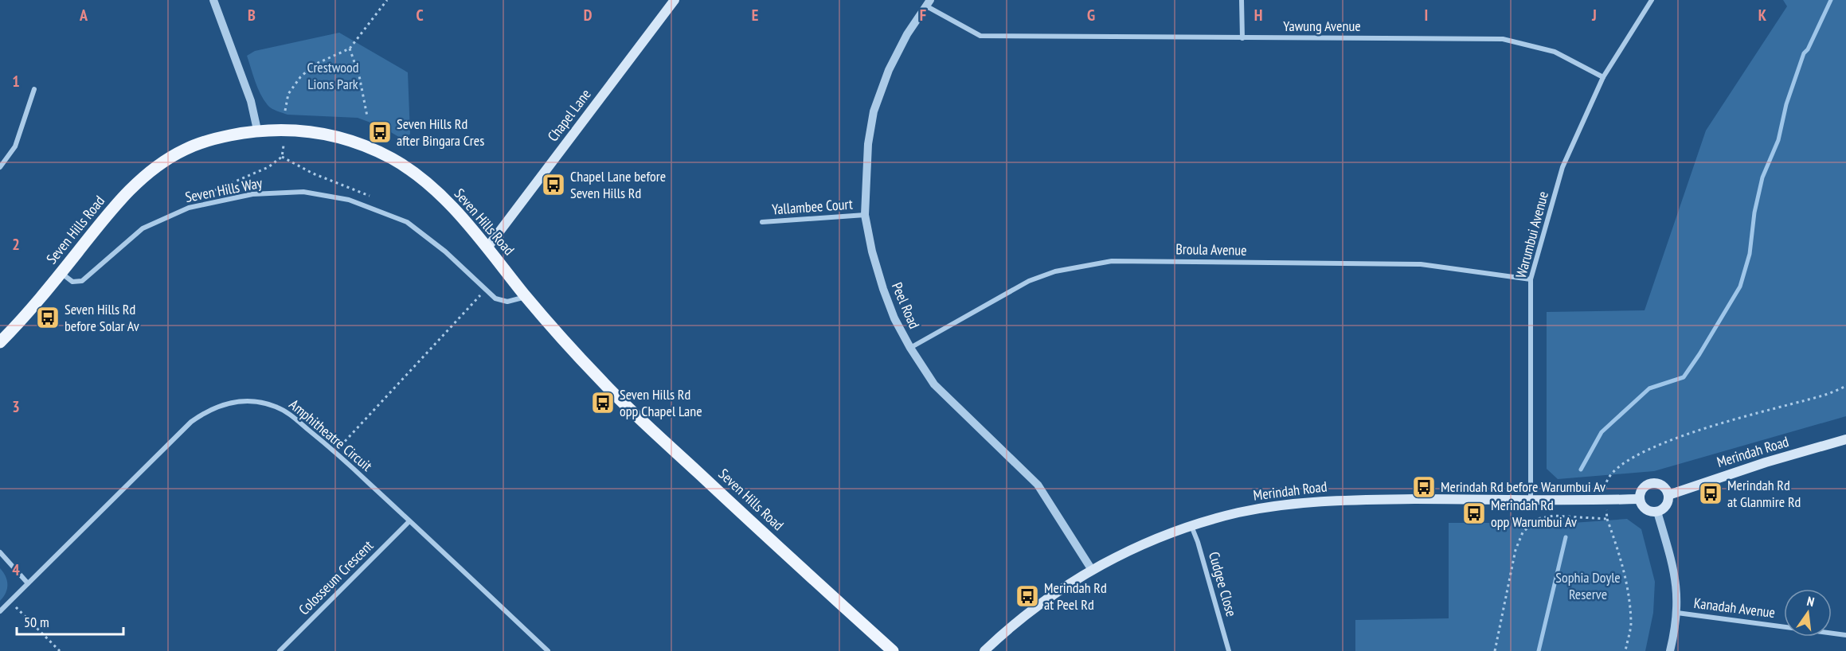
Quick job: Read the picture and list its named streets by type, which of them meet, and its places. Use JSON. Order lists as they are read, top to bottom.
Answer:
{
  "streets": {
    "main road": ["Chapel Lane", "Seven Hills Road", "Merindah Road"],
    "street": [
      "Yawung Avenue",
      "Seven Hills Way",
      "Yallambee Court",
      "Warumbui Avenue",
      "Broula Avenue",
      "Peel Road",
      "Amphitheatre Circuit",
      "Colosseum Crescent",
      "Cudgee Close",
      "Kanadah Avenue"
    ]
  },
  "crossings": [
    ["Yawung Avenue", "Warumbui Avenue"],
    ["Yawung Avenue", "Peel Road"],
    ["Chapel Lane", "Seven Hills Road"],
    ["Seven Hills Way", "Seven Hills Road"],
    ["Yallambee Court", "Peel Road"],
    ["Warumbui Avenue", "Broula Avenue"],
    ["Warumbui Avenue", "Merindah Road"],
    ["Broula Avenue", "Peel Road"],
    ["Peel Road", "Merindah Road"],
    ["Amphitheatre Circuit", "Colosseum Crescent"],
    ["Merindah Road", "Cudgee Close"]
  ],
  "parks": ["Crestwood Lions Park", "Sophia Doyle Reserve"],
  "places": {
    "bus stop": [
      "Seven Hills Rd after Bingara Cres",
      "Chapel Lane before Seven Hills Rd",
      "Seven Hills Rd before Solar Av",
      "Seven Hills Rd opp Chapel Lane",
      "Merindah Rd before Warumbui Av",
      "Merindah Rd at Glanmire Rd",
      "Merindah Rd opp Warumbui Av",
      "Merindah Rd at Peel Rd"
    ]
  },
  "scale_bar": "50 m",
  "north": "top",
  "grid": {
    "columns": [
      "A",
      "B",
      "C",
      "D",
      "E",
      "F",
      "G",
      "H",
      "I",
      "J",
      "K"
    ],
    "rows": [
      "1",
      "2",
      "3",
      "4"
    ]
  }
}
